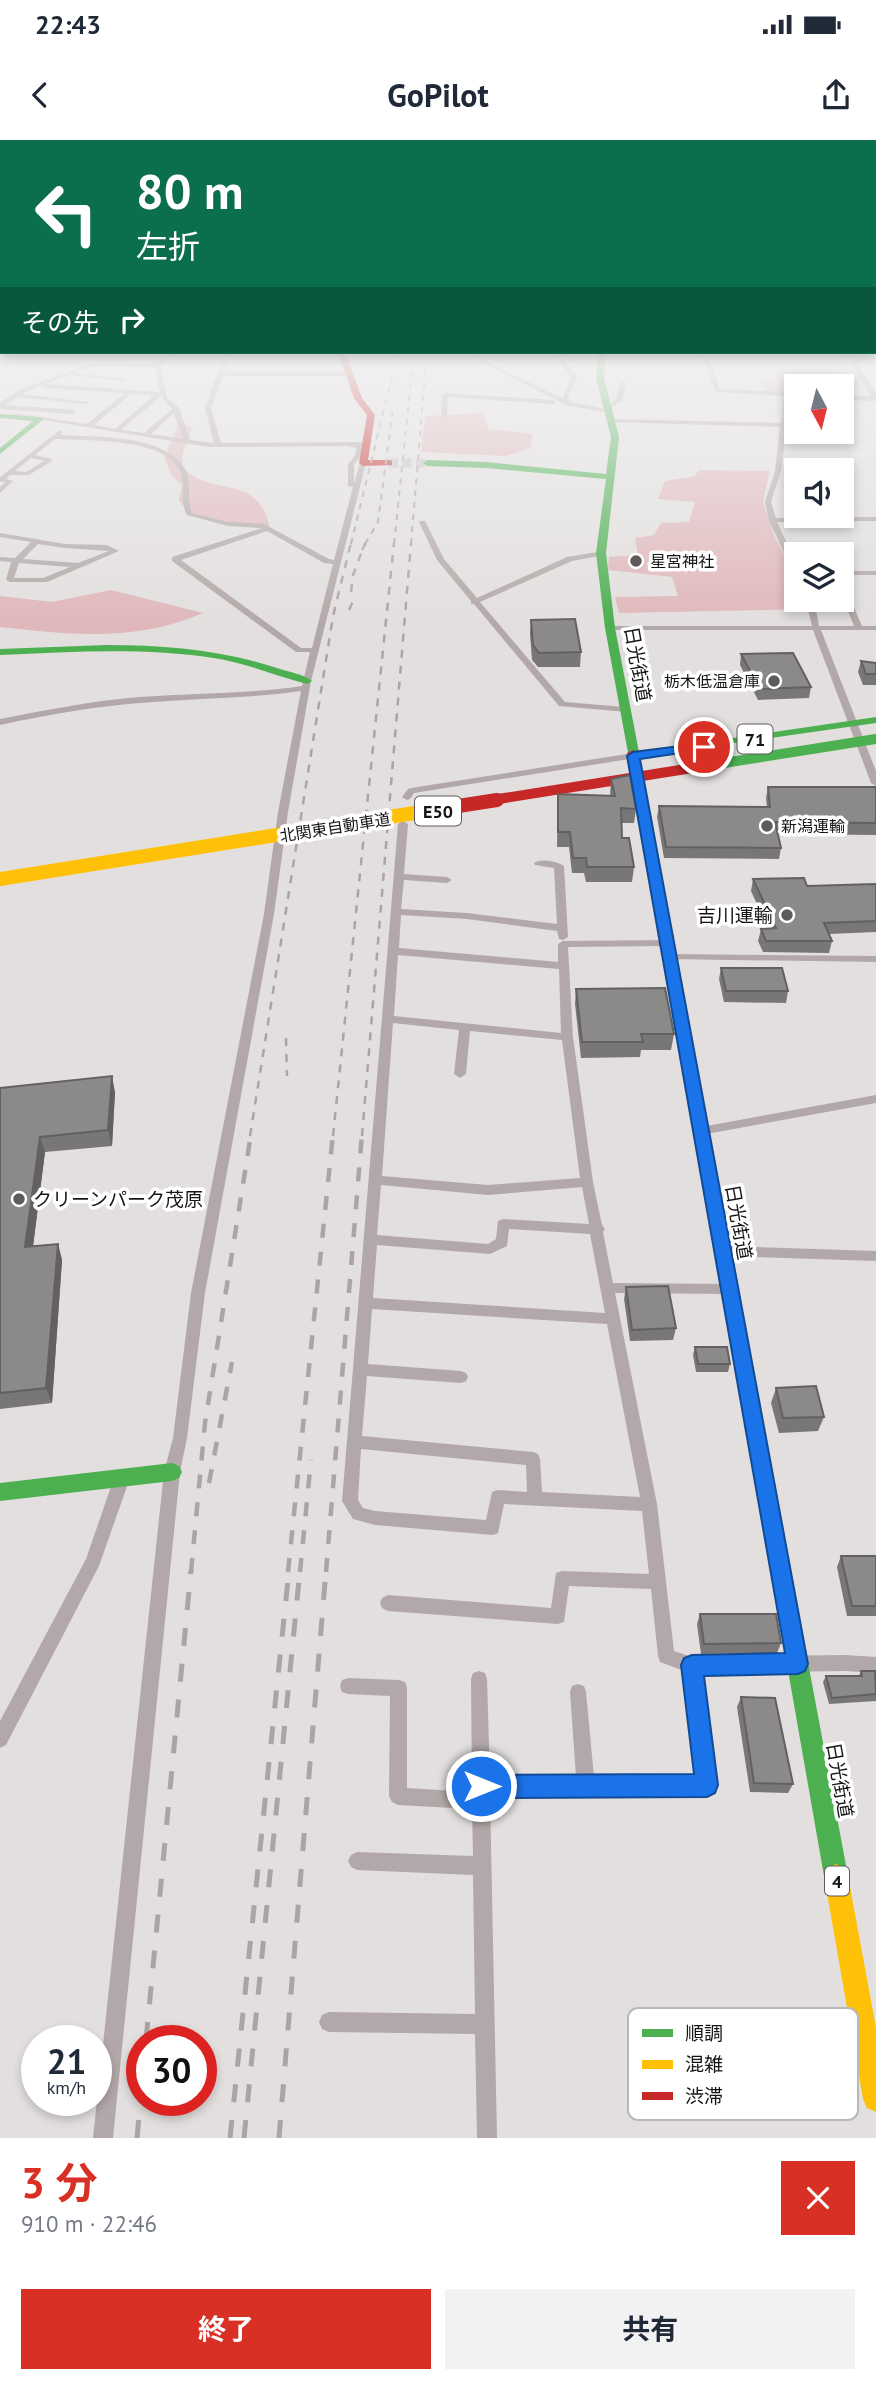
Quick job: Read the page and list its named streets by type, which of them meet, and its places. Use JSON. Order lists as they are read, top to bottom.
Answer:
{
  "streets": {
    "main road": [
      "日光街道",
      "71",
      "E50",
      "北関東自動車道",
      "4"
    ]
  },
  "crossings": [
    ["日光街道", "71"],
    ["71", "北関東自動車道"]
  ],
  "places": [
    "星宮神社",
    "栃木低温倉庫",
    "新潟運輸",
    "吉川運輸",
    "クリーンパーク茂原"
  ],
  "legend": ["順調", "混雑", "渋滞"],
  "north": "bottom",
  "page": {
    "status": "22:43",
    "header": "GoPilot",
    "turn": ["80 m", "左折"],
    "then": "その先",
    "speed": "21 km/h",
    "limit": "30",
    "heading": ["3 分", "910 m · 22:46"],
    "buttons": ["終了", "共有"]
  }
}
